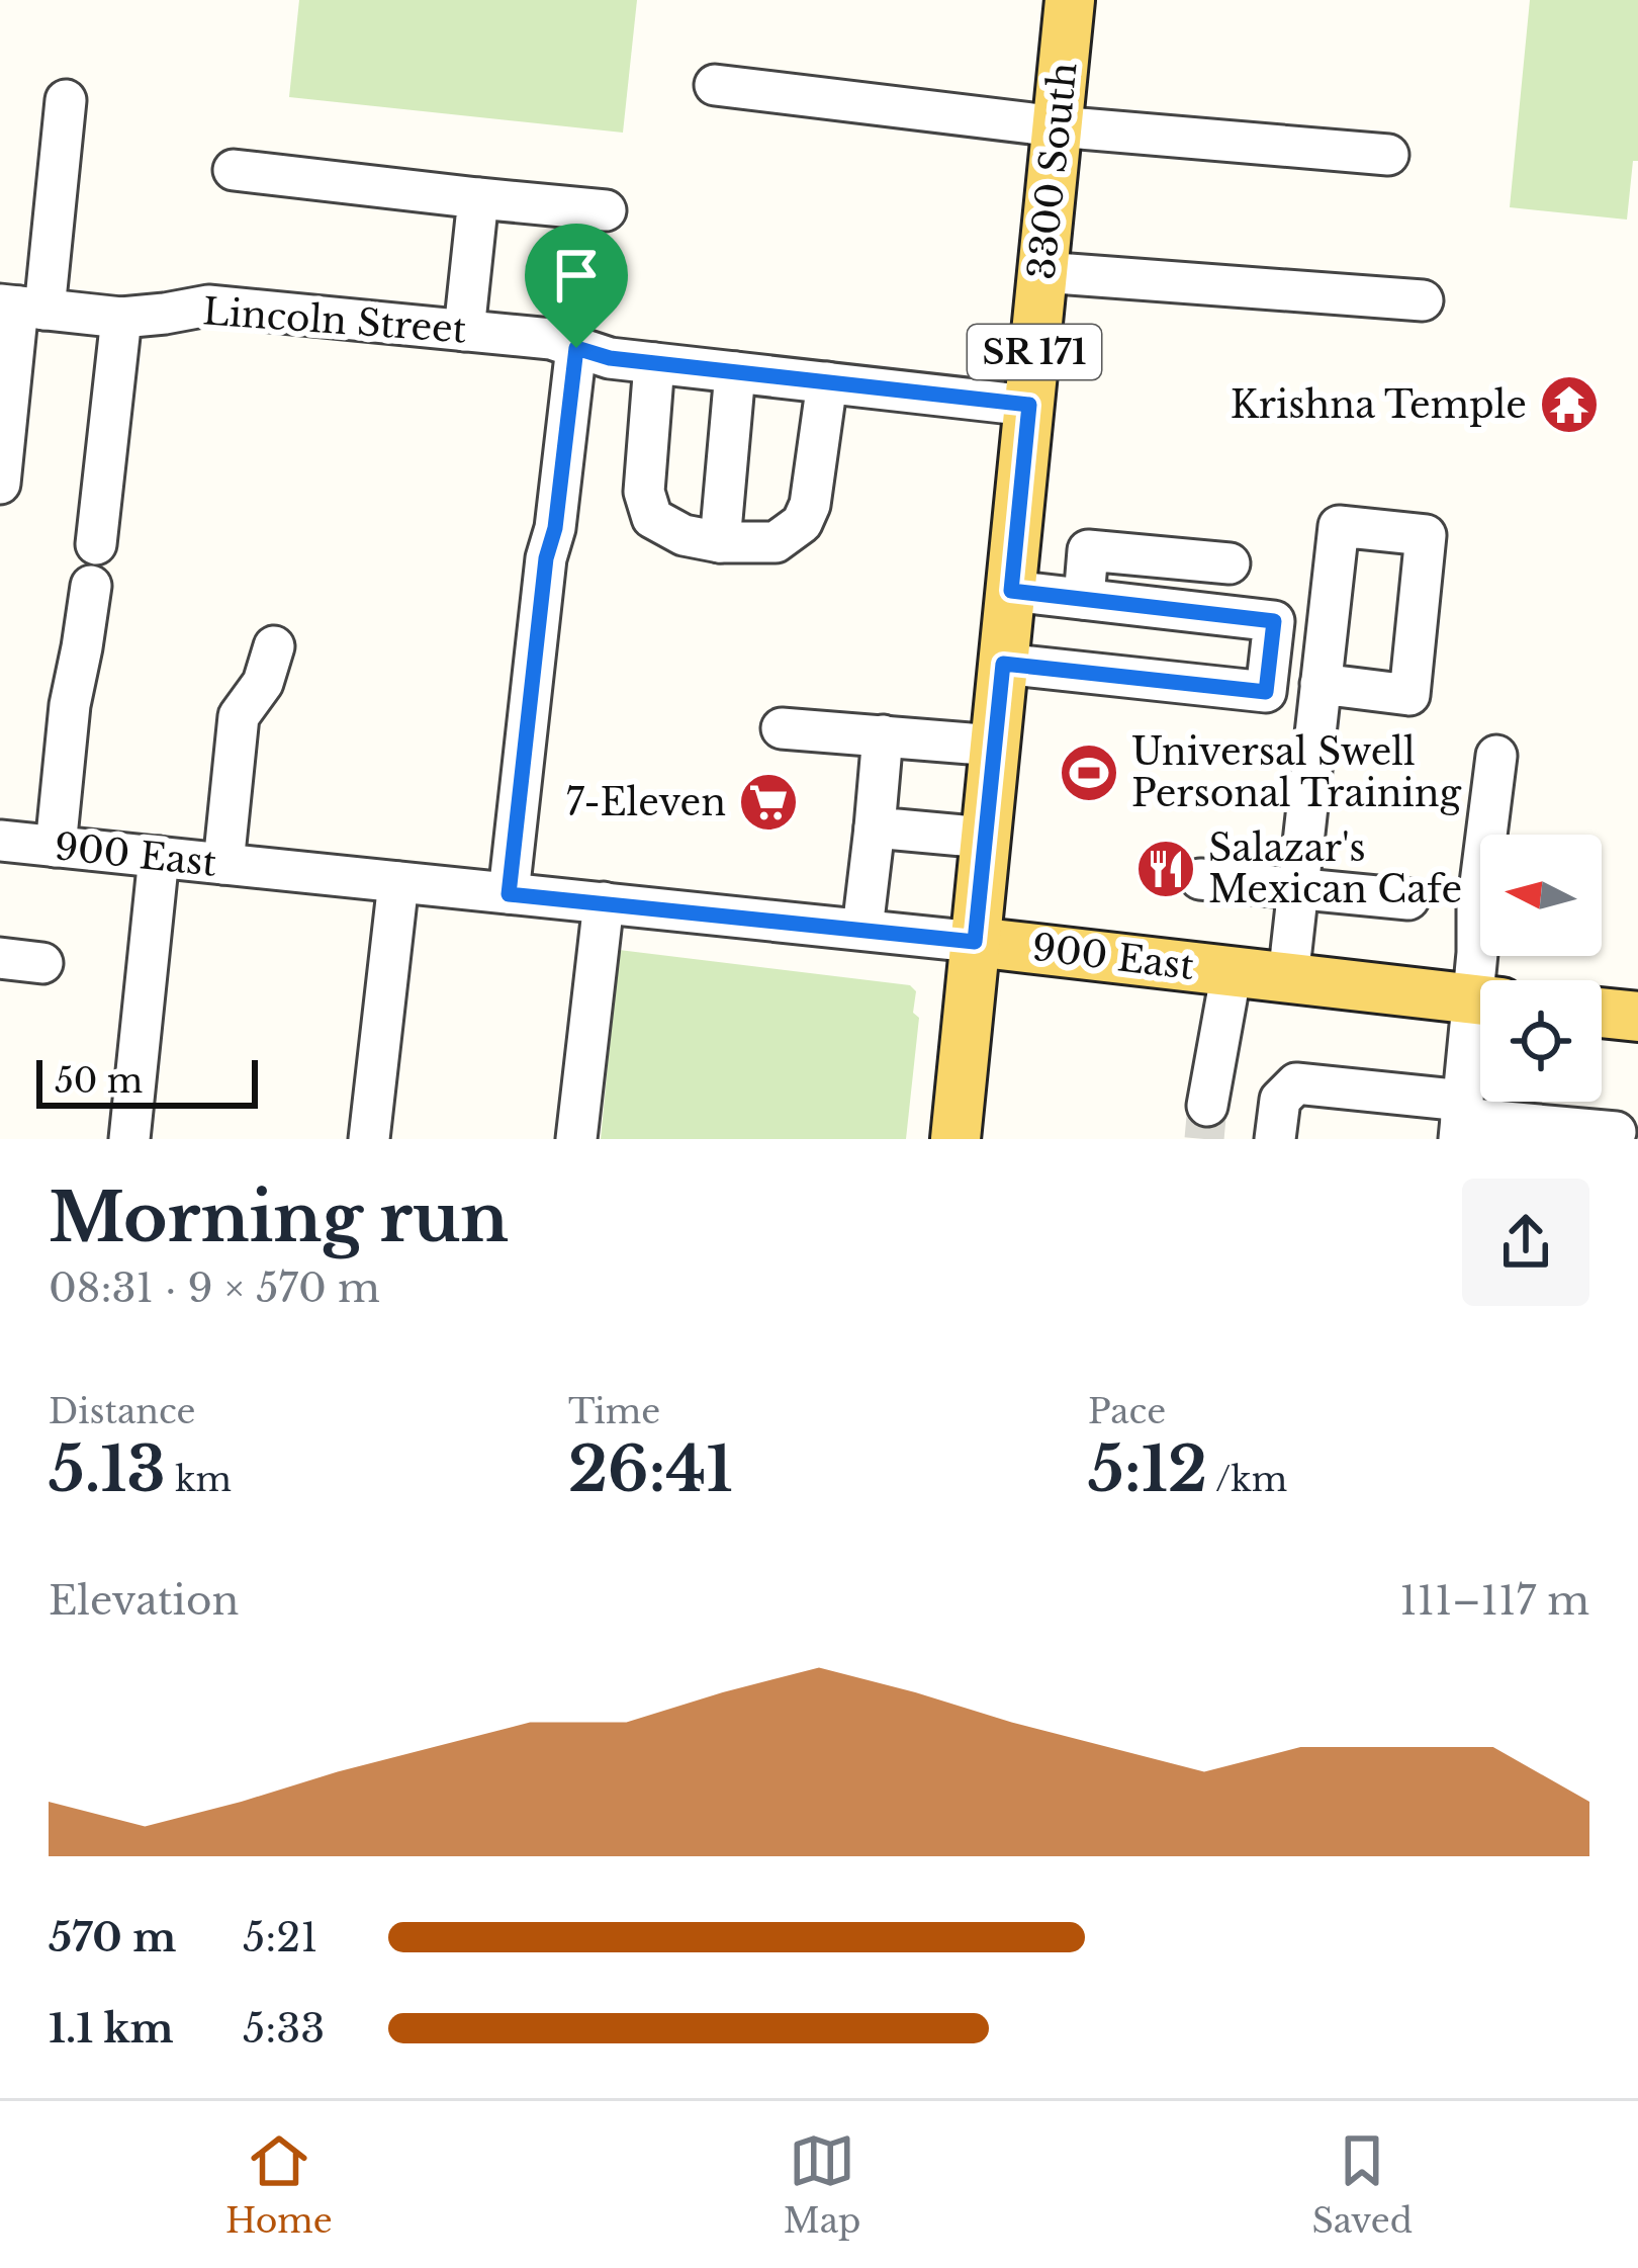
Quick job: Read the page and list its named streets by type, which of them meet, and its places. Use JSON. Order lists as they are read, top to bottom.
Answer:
{
  "streets": {
    "main road": ["3300 South", "SR 171", "900 East"],
    "street": ["Lincoln Street"]
  },
  "crossings": [
    ["3300 South", "Lincoln Street"],
    ["3300 South", "900 East"]
  ],
  "places": {
    "temple": ["Krishna Temple"],
    "sports": ["Universal Swell Personal Training"],
    "supermarket": ["7-Eleven"],
    "restaurant": ["Salazar's Mexican Cafe"]
  },
  "scale_bar": "50 m",
  "north": "left",
  "page": {
    "scale": "50 m",
    "heading": ["Morning run", "08:31 · 9 × 570 m"],
    "stats": [
      ["Distance", "5.13 km"],
      ["Time", "26:41"],
      ["Pace", "5:12 /km"]
    ],
    "chart": ["Elevation", "111–117 m"],
    "list": [
      {
        "name": "570 m",
        "note": "5:21"
      },
      {
        "name": "1.1 km",
        "note": "5:33"
      }
    ],
    "tabs": ["Home", "Map", "Saved"]
  }
}
